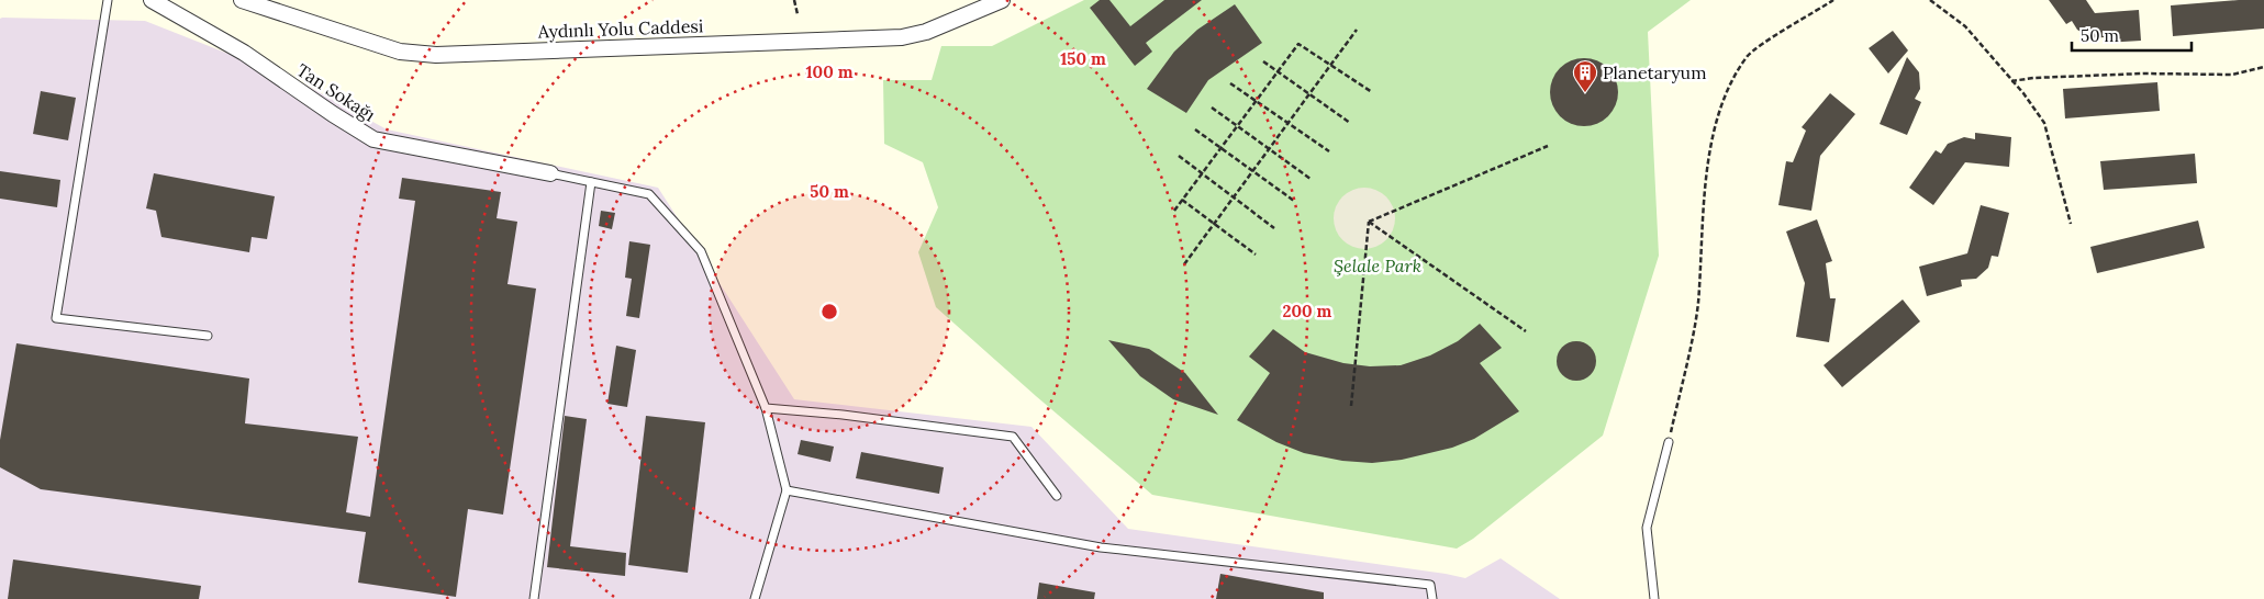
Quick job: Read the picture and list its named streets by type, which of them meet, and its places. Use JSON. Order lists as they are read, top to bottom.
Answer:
{
  "streets": {
    "street": ["Aydınlı Yolu Caddesi", "Tan Sokağı"]
  },
  "parks": ["Şelale Park"],
  "places": {
    "building": ["Planetaryum"]
  },
  "scale_bar": "50 m",
  "rings": [
    "150 m",
    "100 m",
    "50 m",
    "200 m"
  ]
}
